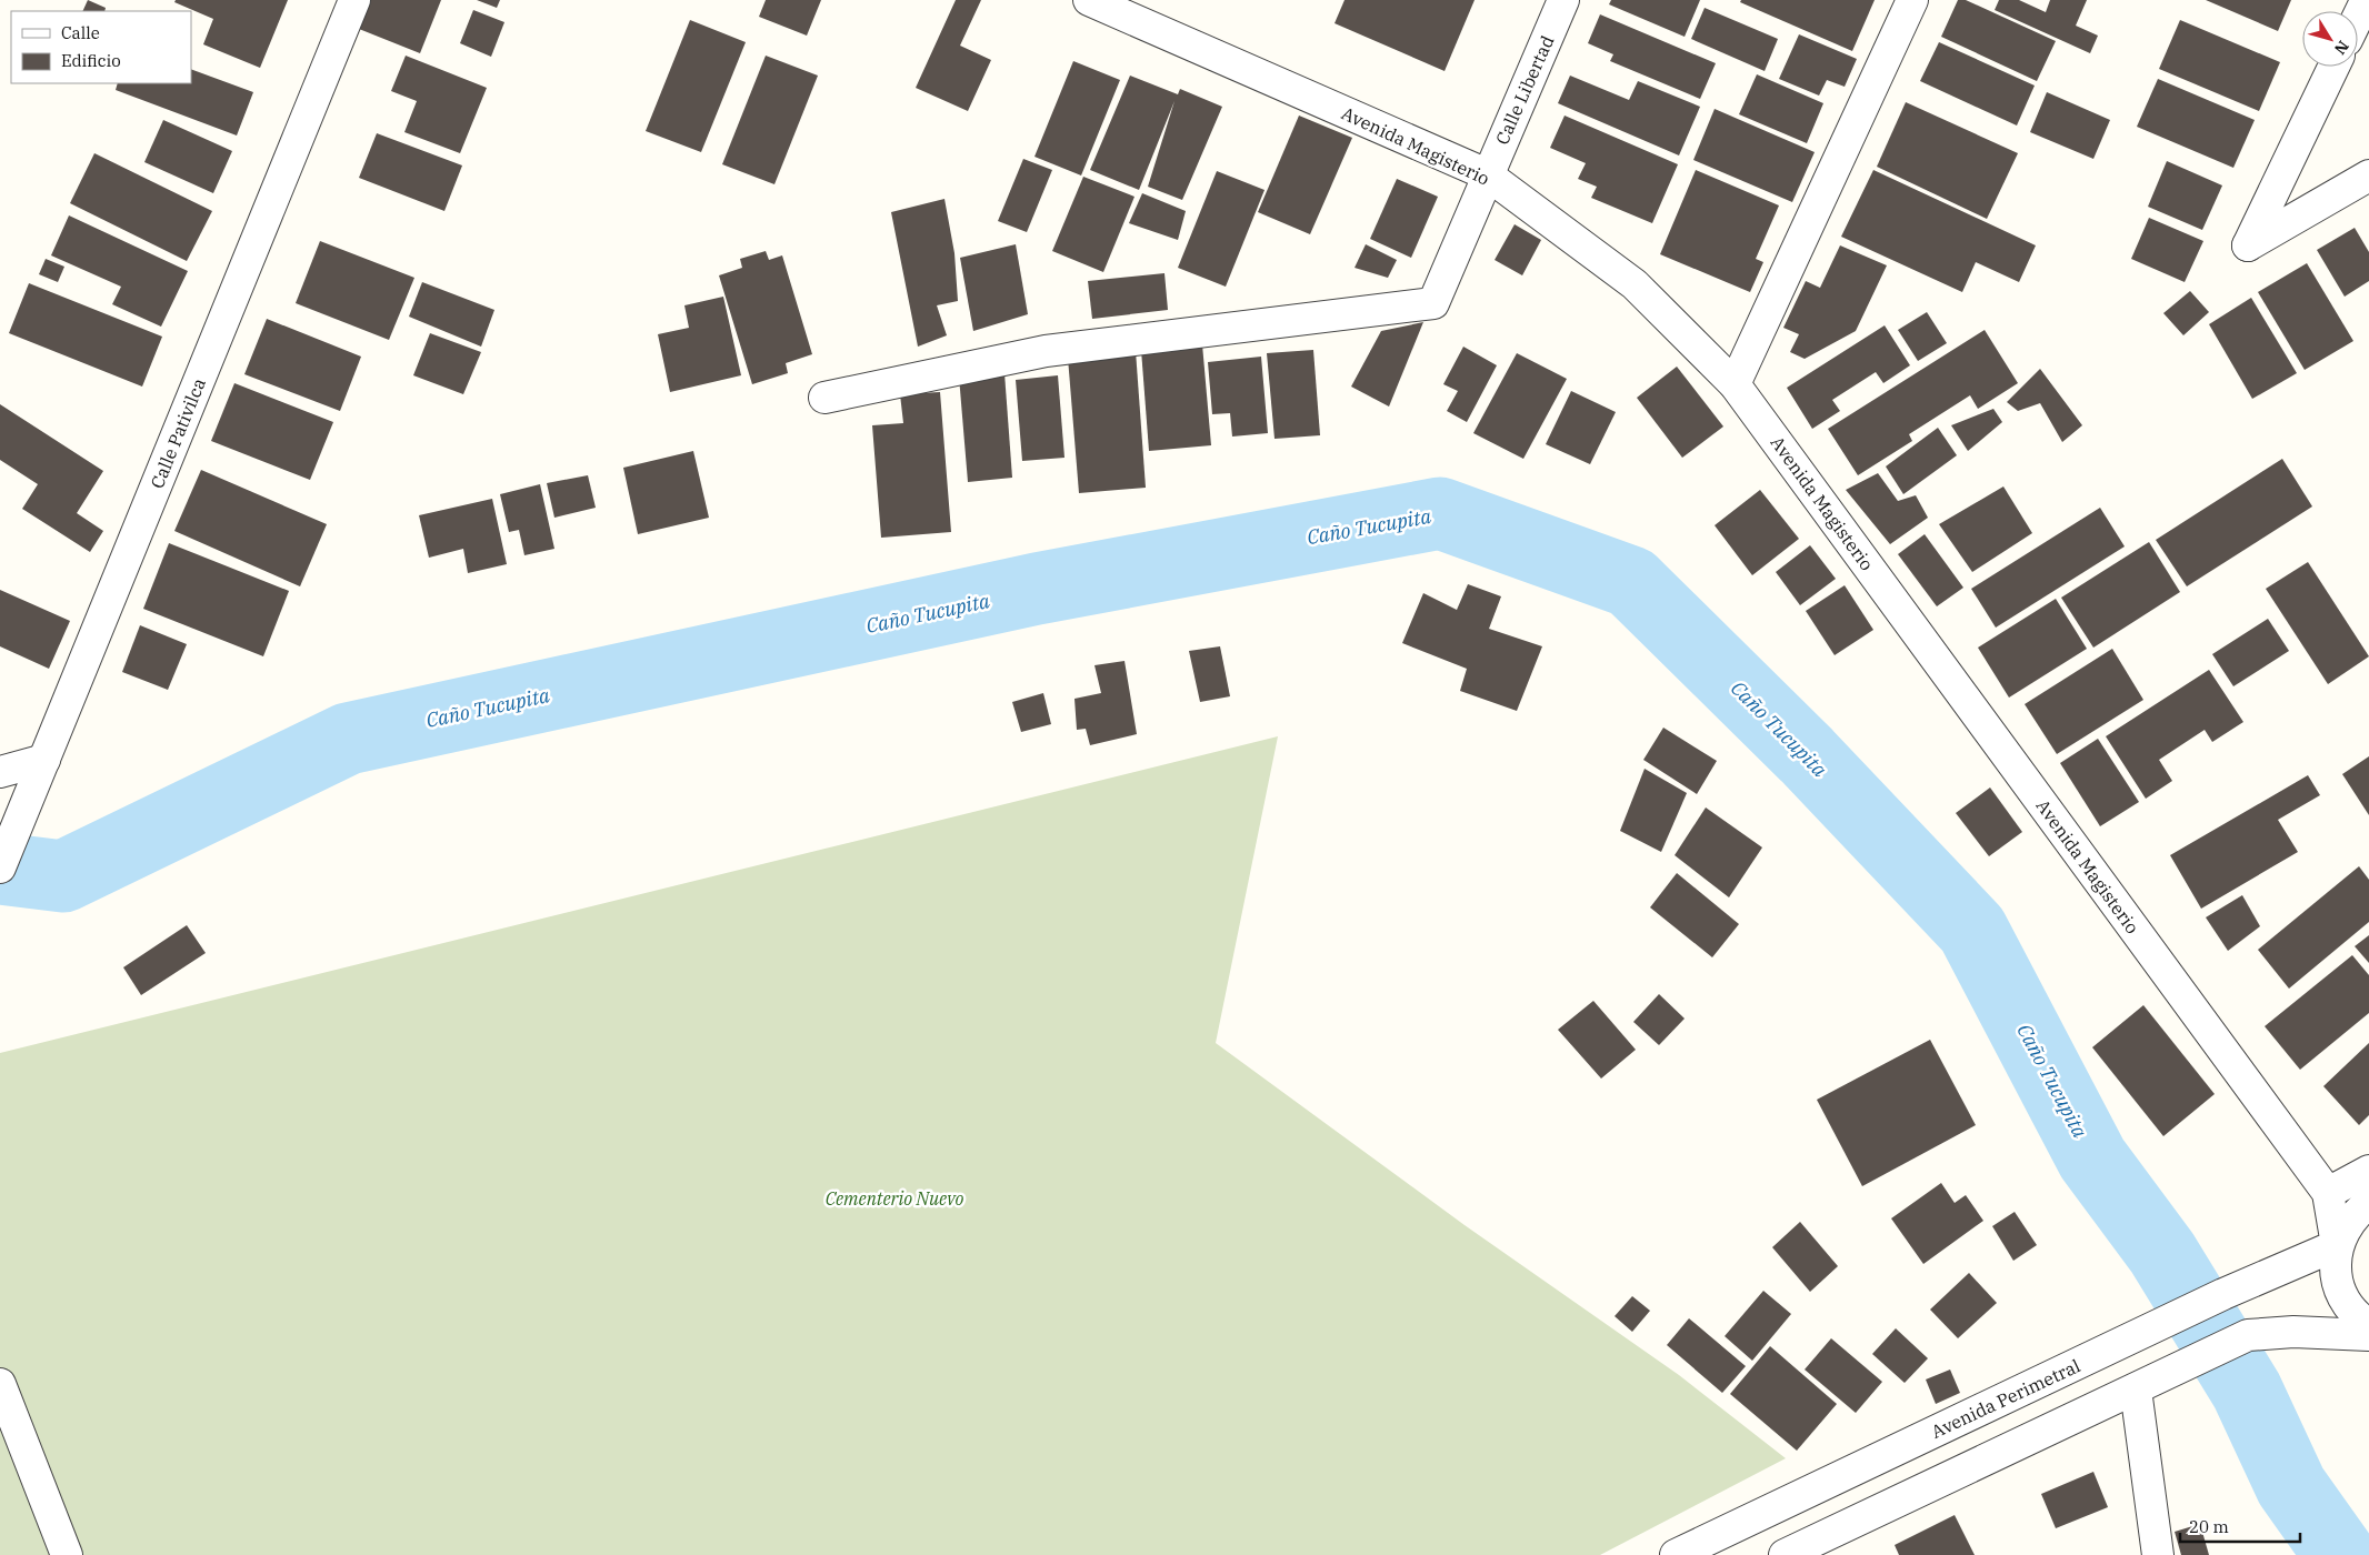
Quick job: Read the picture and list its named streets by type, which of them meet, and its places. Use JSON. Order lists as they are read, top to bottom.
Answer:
{
  "streets": {
    "street": [
      "Calle Libertad",
      "Avenida Magisterio",
      "Calle Pativilca",
      "Avenida Perimetral"
    ]
  },
  "crossings": [
    ["Calle Libertad", "Avenida Magisterio"],
    ["Avenida Magisterio", "Avenida Perimetral"]
  ],
  "water": ["Caño Tucupita"],
  "parks": ["Cementerio Nuevo"],
  "legend": ["Calle", "Edificio"],
  "scale_bar": "20 m",
  "north": "bottom right"
}
